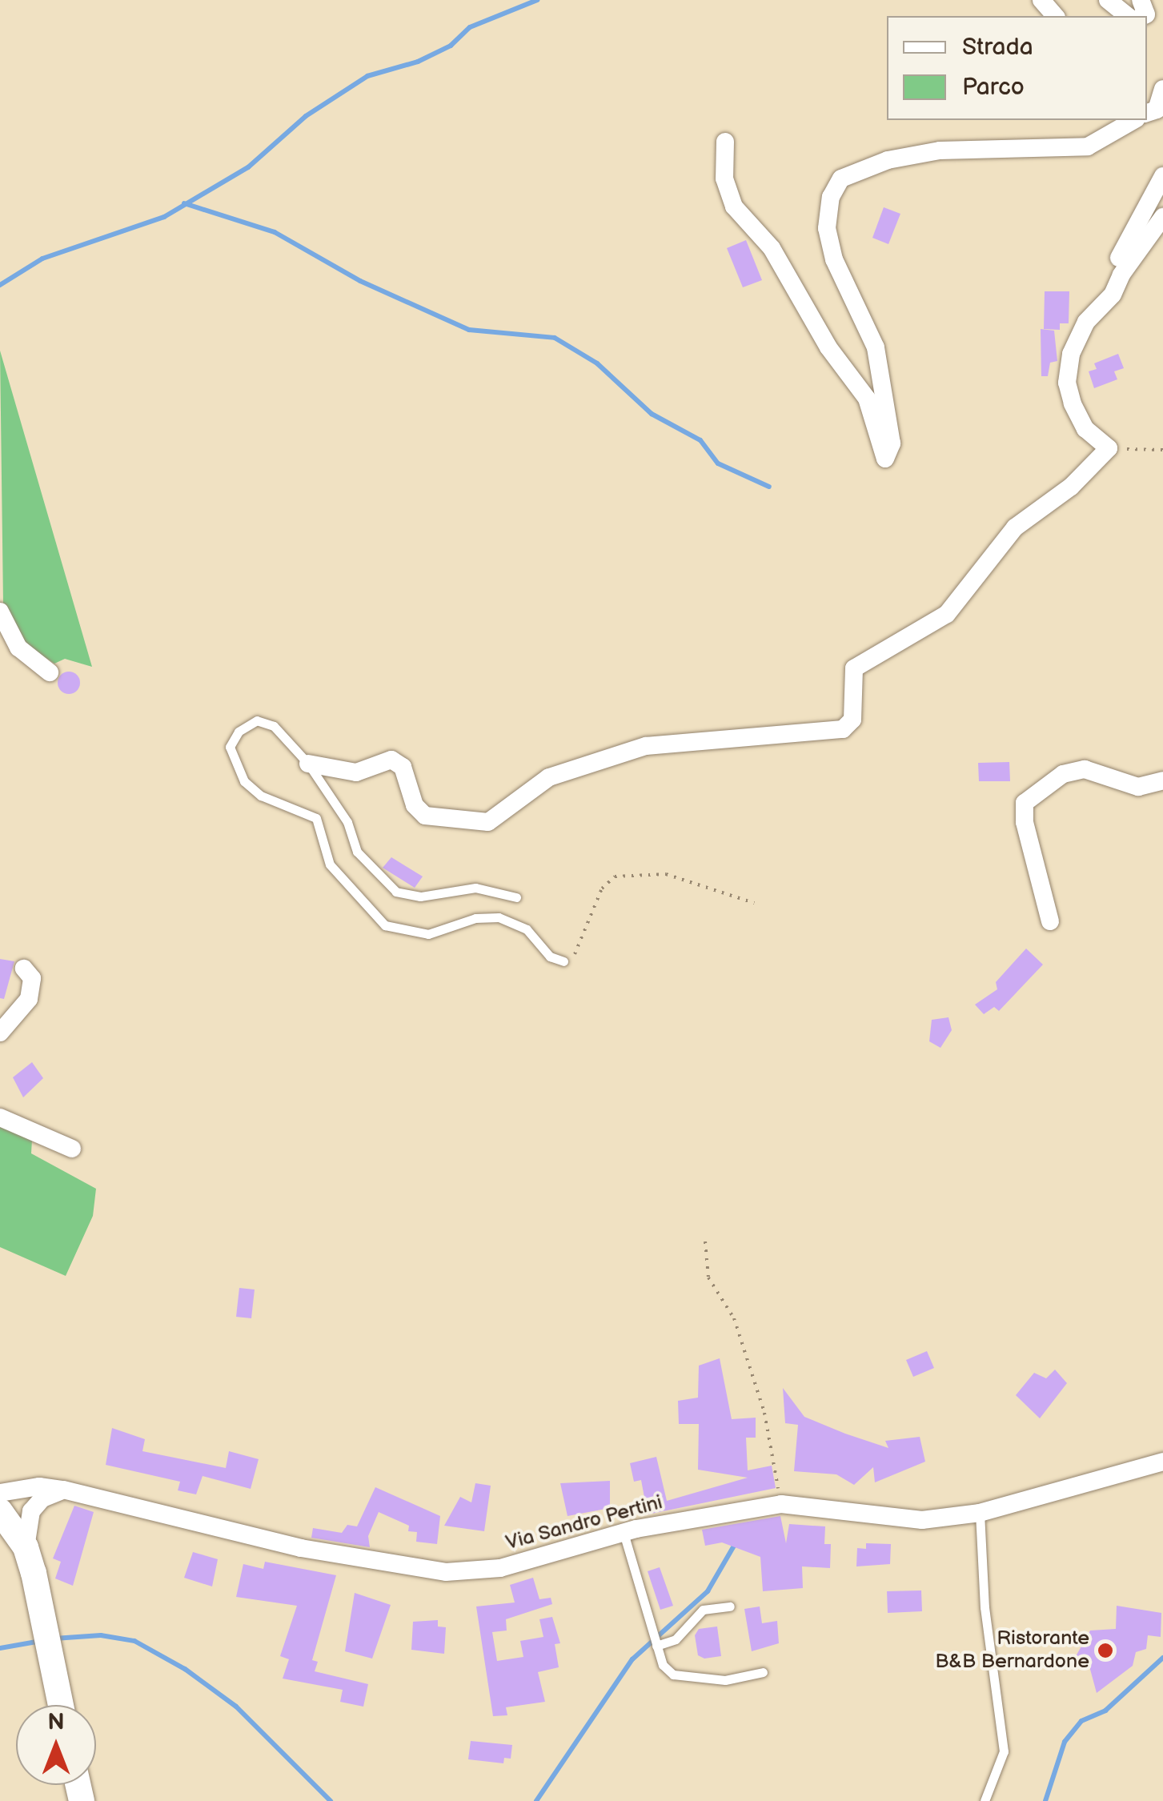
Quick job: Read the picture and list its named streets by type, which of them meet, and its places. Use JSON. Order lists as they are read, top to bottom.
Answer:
{
  "streets": {
    "street": ["Via Sandro Pertini"]
  },
  "places": ["Ristorante B&B Bernardone"],
  "legend": ["Strada", "Parco"],
  "north": "top"
}
